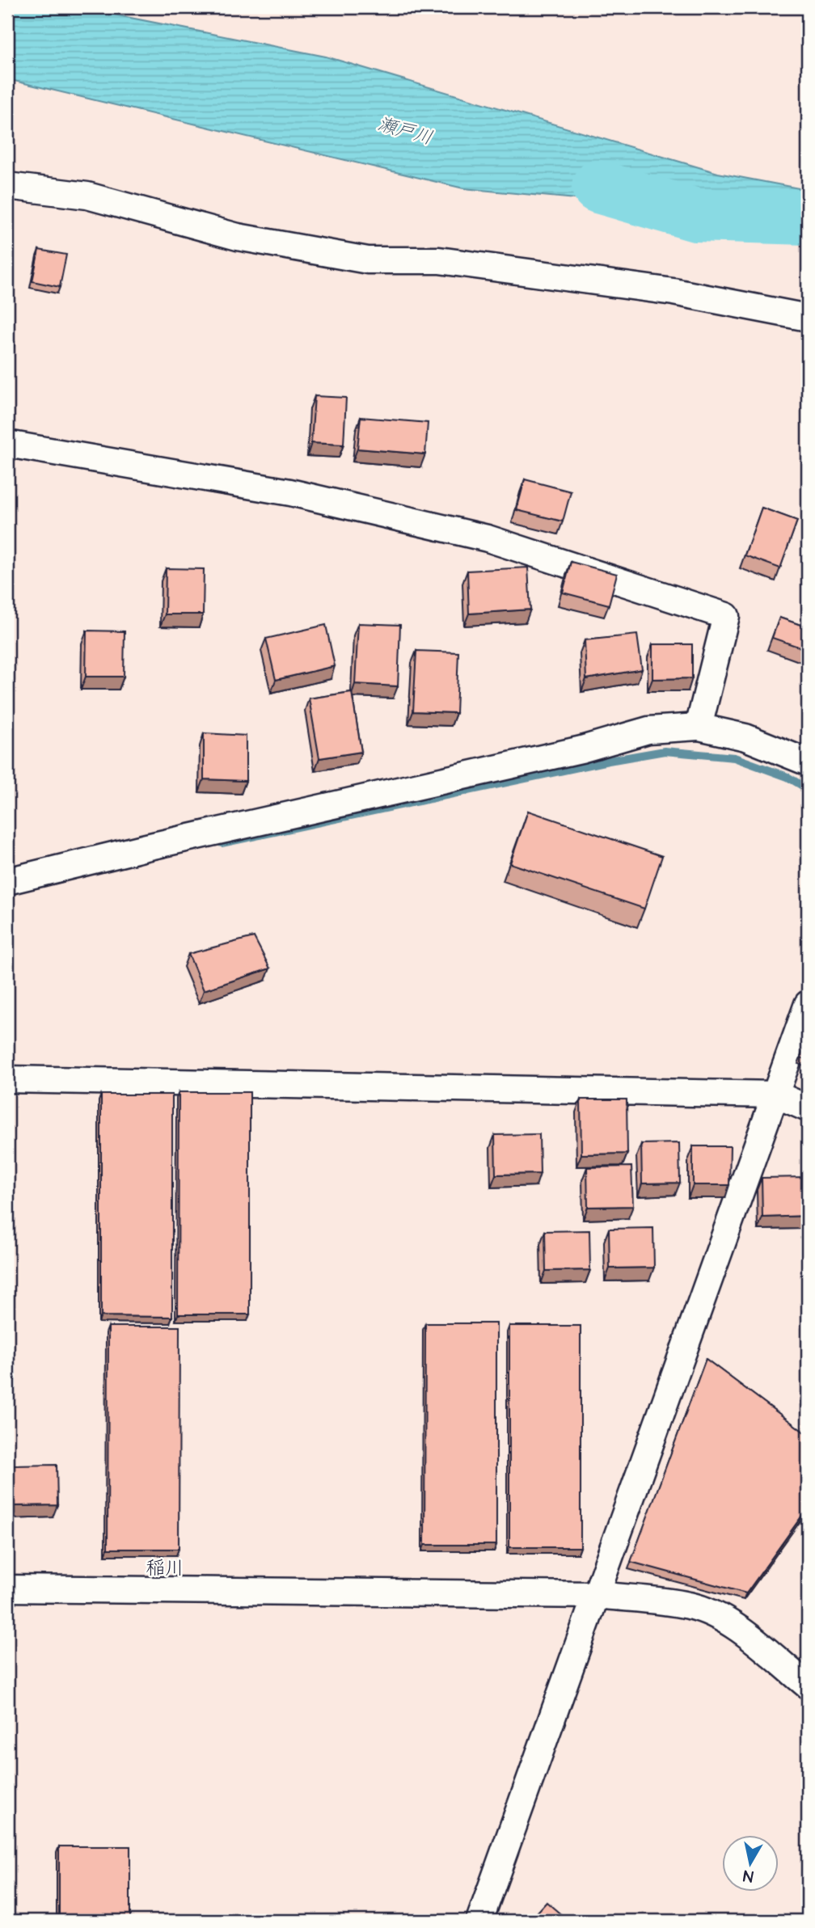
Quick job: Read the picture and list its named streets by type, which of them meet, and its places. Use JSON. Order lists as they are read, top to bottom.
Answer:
{
  "districts": ["稲川"],
  "water": ["瀬戸川"],
  "north": "bottom"
}
